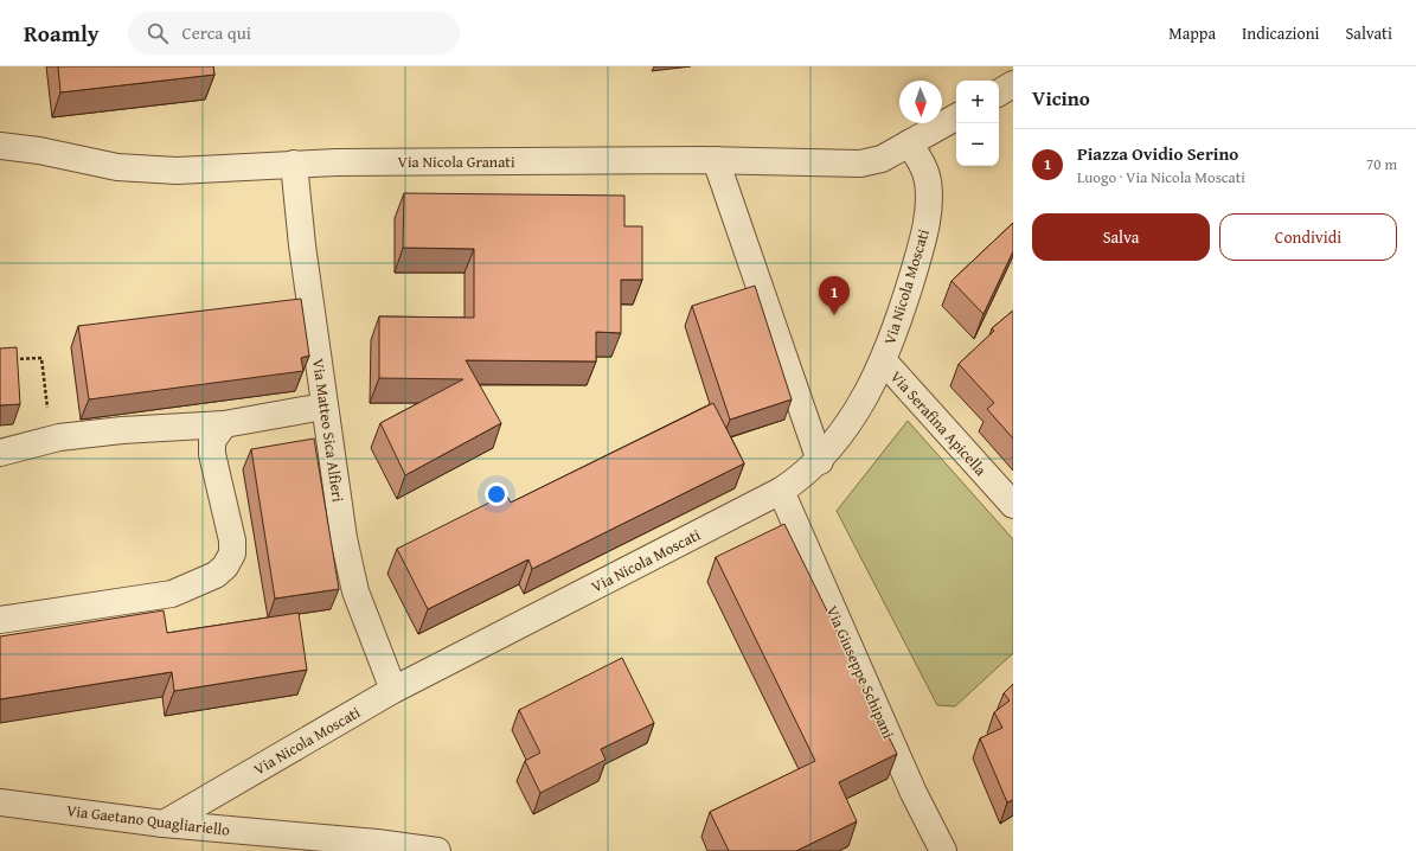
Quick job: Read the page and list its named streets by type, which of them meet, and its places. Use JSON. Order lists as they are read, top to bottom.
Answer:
{
  "streets": {
    "street": [
      "Via Nicola Granati",
      "Via Nicola Moscati",
      "Via Serafina Apicella",
      "Via Matteo Sica Alfieri",
      "Via Giuseppe Schipani",
      "Via Gaetano Quagliariello"
    ]
  },
  "crossings": [
    ["Via Nicola Granati", "Via Nicola Moscati"],
    ["Via Nicola Granati", "Via Matteo Sica Alfieri"],
    ["Via Nicola Moscati", "Via Serafina Apicella"],
    ["Via Nicola Moscati", "Via Matteo Sica Alfieri"],
    ["Via Nicola Moscati", "Via Giuseppe Schipani"],
    ["Via Nicola Moscati", "Via Gaetano Quagliariello"]
  ],
  "north": "bottom",
  "page": {
    "header": "Roamly",
    "search": "Cerca qui",
    "nav": ["Mappa", "Indicazioni", "Salvati"],
    "heading": "Vicino",
    "map_buttons": ["+", "−"],
    "list": [
      {
        "mark": "1",
        "name": "Piazza Ovidio Serino",
        "note": "Luogo · Via Nicola Moscati",
        "value": "70 m"
      }
    ],
    "buttons": ["Salva", "Condividi"],
    "pins": "1"
  }
}
